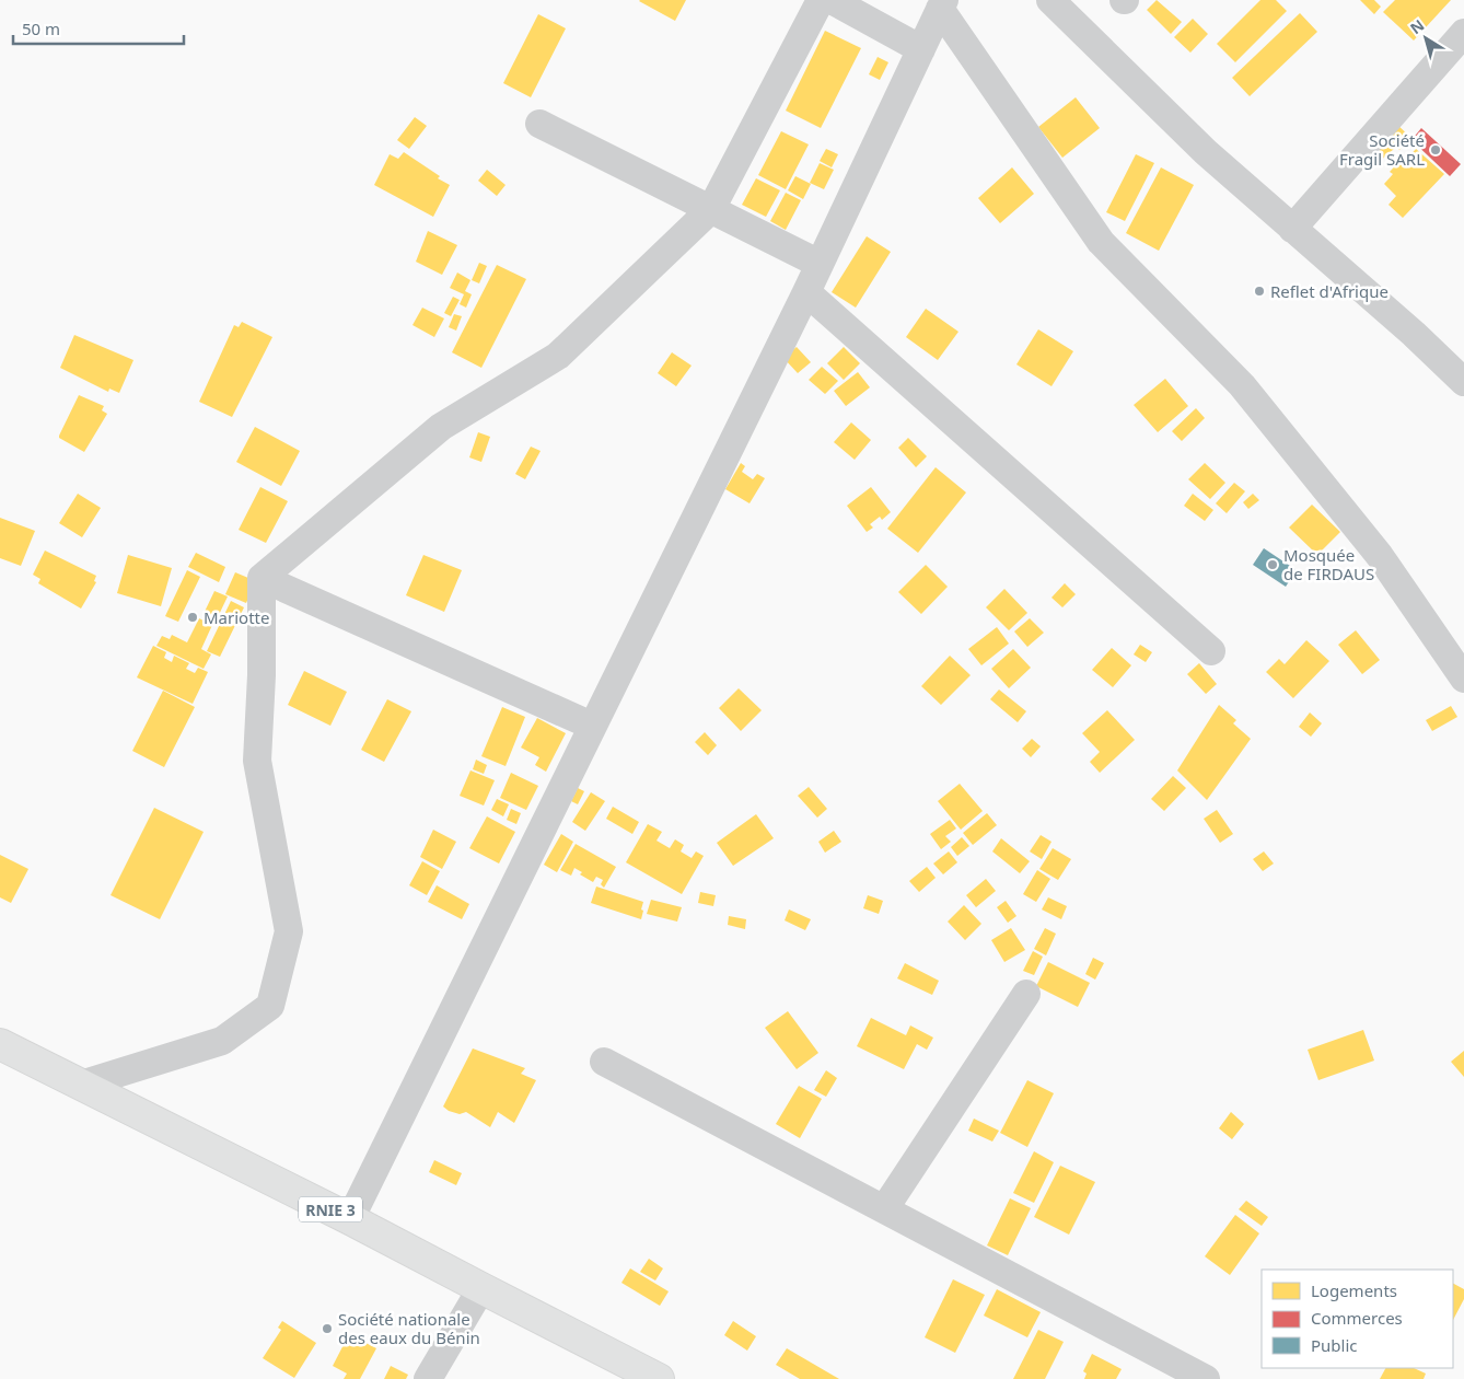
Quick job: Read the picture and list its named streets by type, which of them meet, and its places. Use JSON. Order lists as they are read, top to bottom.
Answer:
{
  "streets": {
    "highway": ["RNIE 3"]
  },
  "places": [
    "Société Fragil SARL",
    "Reflet d'Afrique",
    "Mosquée de FIRDAUS",
    "Mariotte",
    "Société nationale des eaux du Bénin"
  ],
  "legend": ["Logements", "Commerces", "Public"],
  "scale_bar": "50 m",
  "north": "top left"
}
